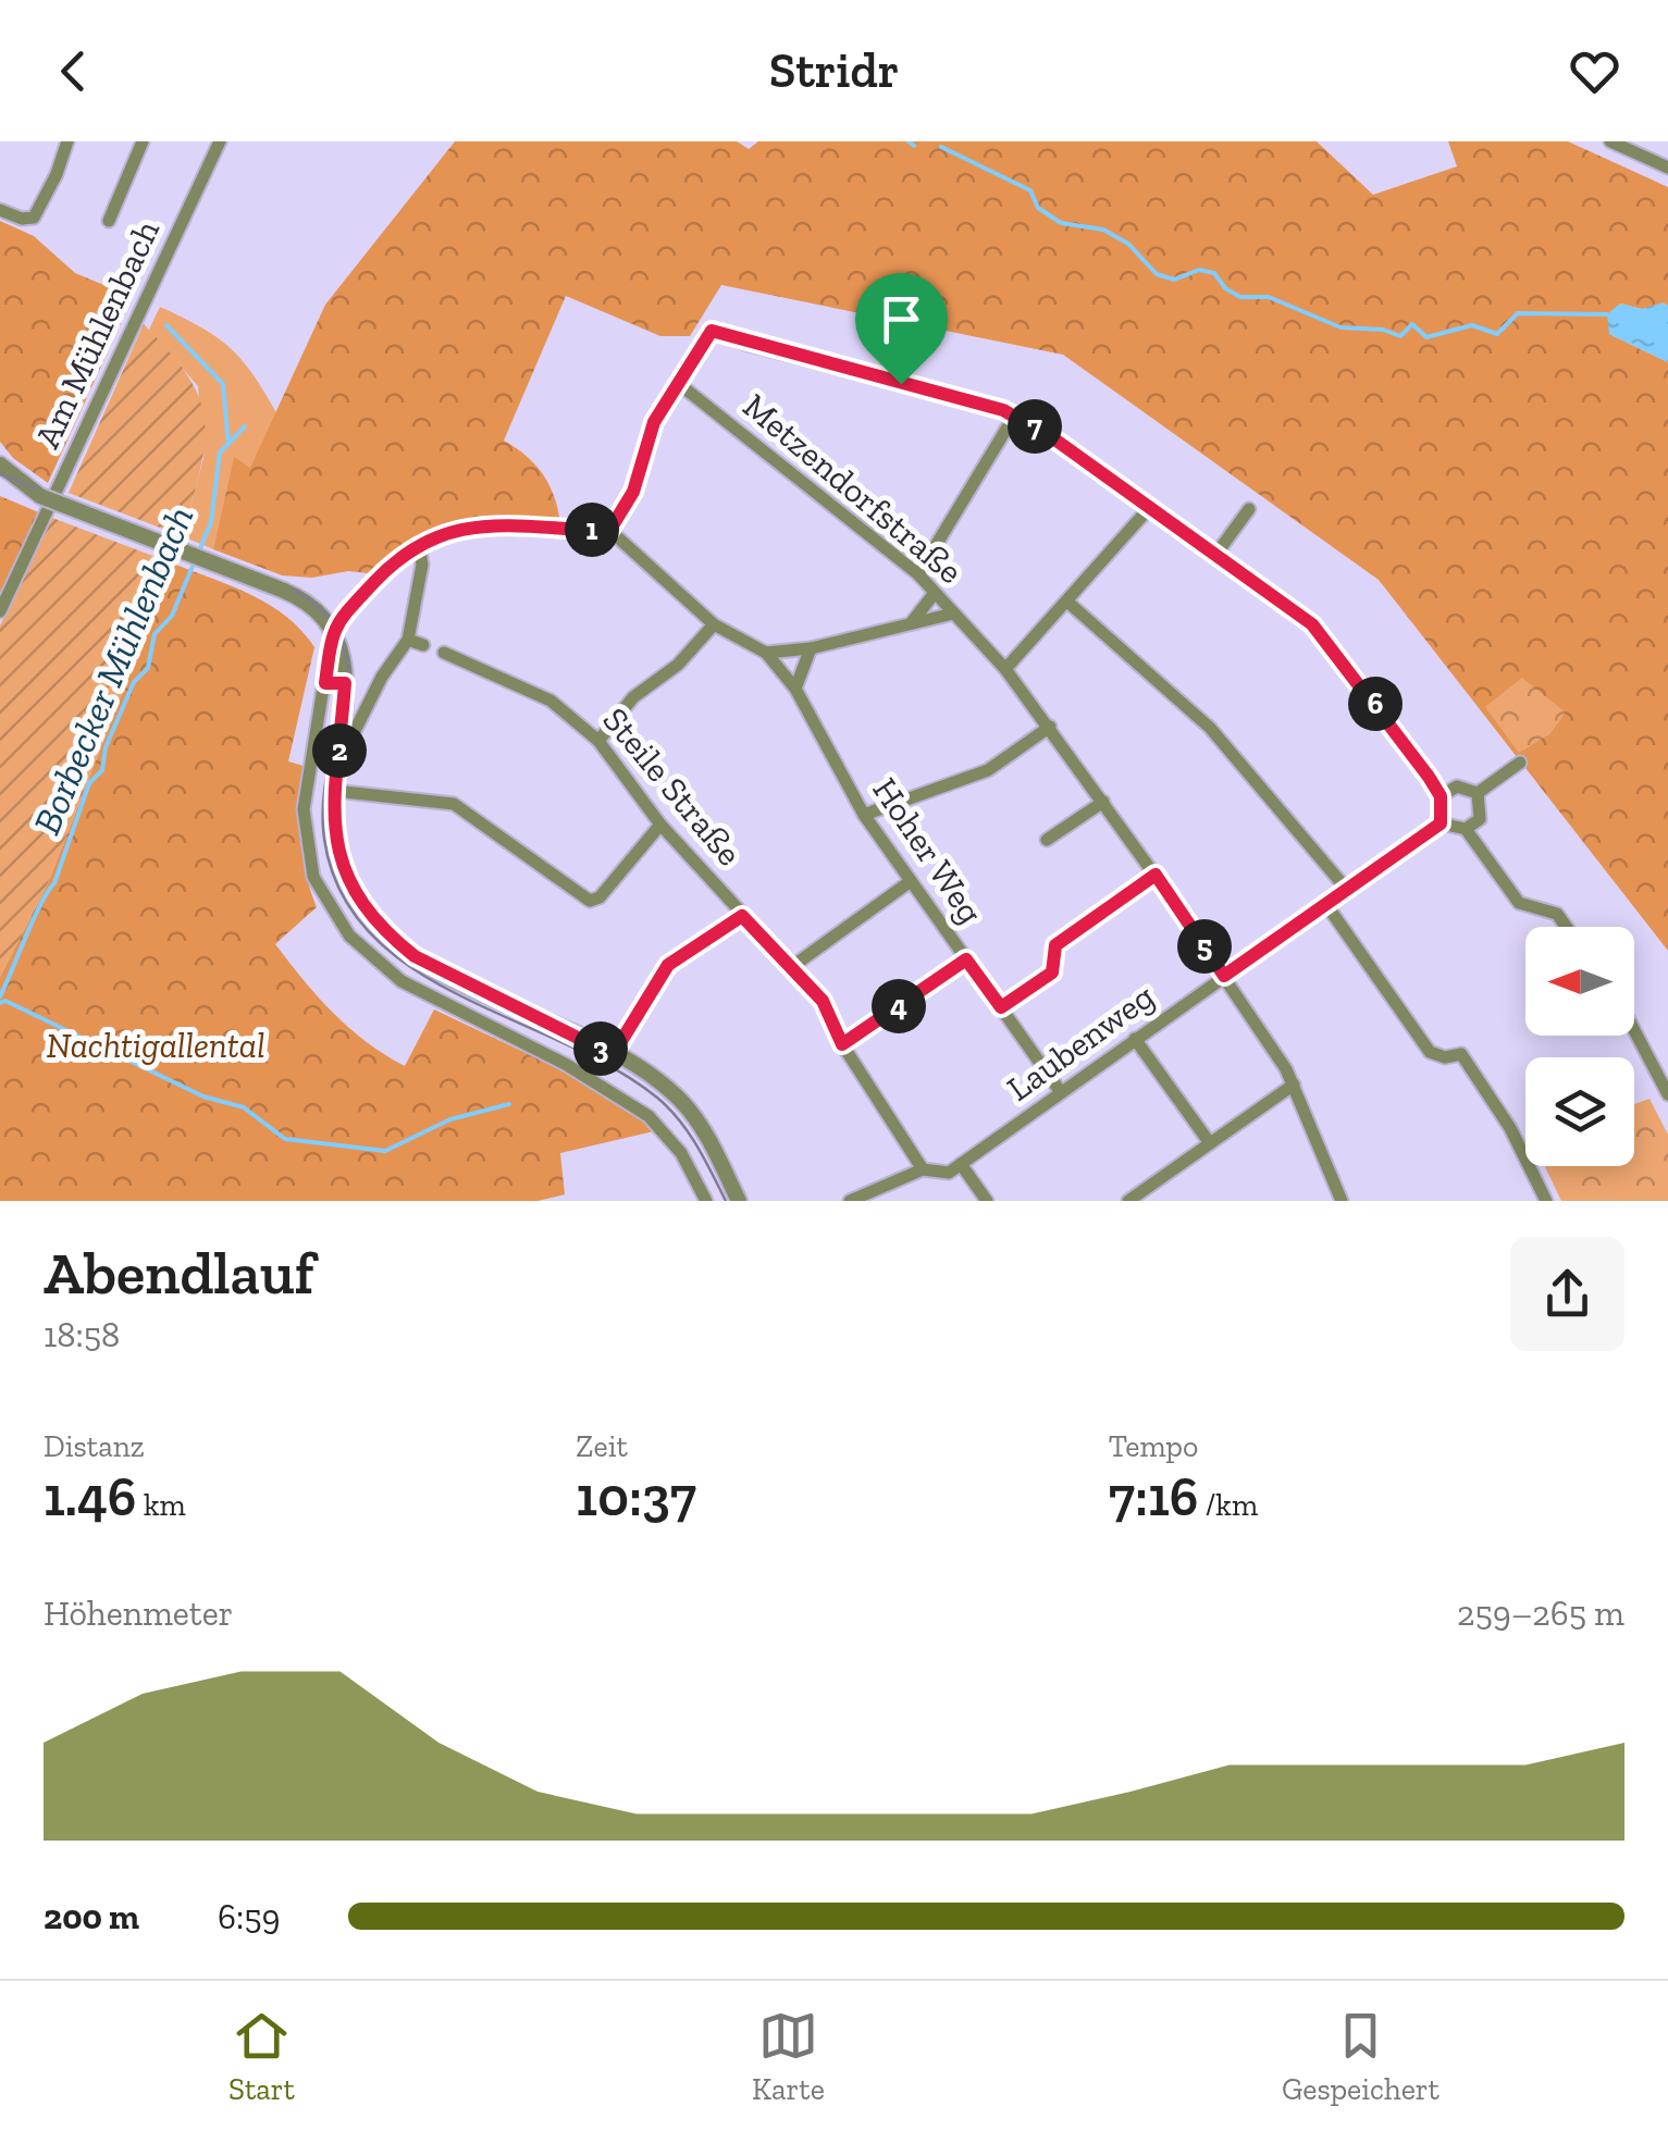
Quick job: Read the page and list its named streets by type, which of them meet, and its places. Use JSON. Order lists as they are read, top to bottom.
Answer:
{
  "streets": {
    "street": [
      "Am Mühlenbach",
      "Metzendorfstraße",
      "Steile Straße",
      "Hoher Weg",
      "Laubenweg"
    ]
  },
  "crossings": [
    ["Metzendorfstraße", "Laubenweg"],
    ["Steile Straße", "Laubenweg"],
    ["Hoher Weg", "Laubenweg"]
  ],
  "water": ["Borbecker Mühlenbach"],
  "parks": ["Nachtigallental"],
  "north": "left",
  "page": {
    "header": "Stridr",
    "pins": [
      "7",
      "1",
      "6",
      "2",
      "5",
      "4",
      "3"
    ],
    "heading": ["Abendlauf", "18:58"],
    "stats": [
      ["Distanz", "1.46 km"],
      ["Zeit", "10:37"],
      ["Tempo", "7:16 /km"]
    ],
    "chart": ["Höhenmeter", "259–265 m"],
    "list": [
      {
        "name": "200 m",
        "note": "6:59"
      }
    ],
    "tabs": ["Start", "Karte", "Gespeichert"]
  }
}
